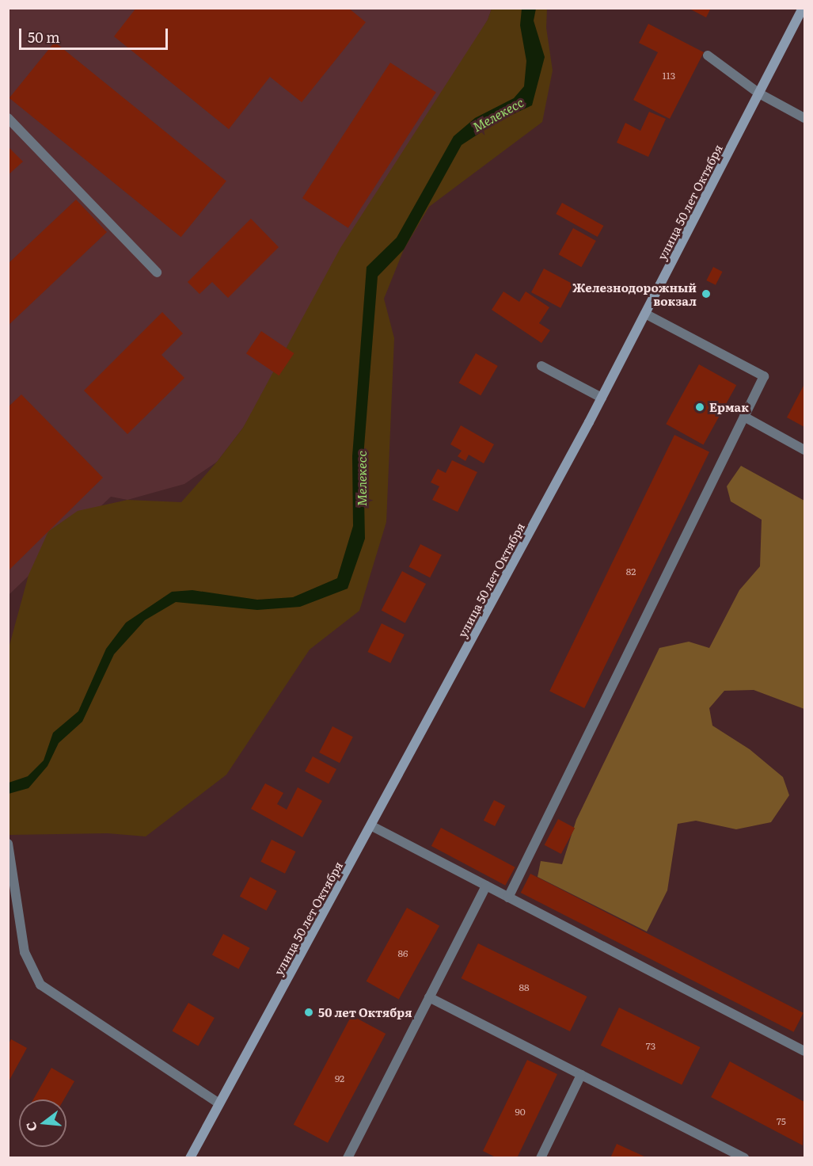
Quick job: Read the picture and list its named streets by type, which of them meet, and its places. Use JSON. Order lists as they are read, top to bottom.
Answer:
{
  "streets": {
    "main road": ["улица 50 лет Октября"]
  },
  "water": ["Мелекесс"],
  "places": ["Железнодорожный вокзал", "Ермак", "50 лет Октября"],
  "house_numbers": [
    "113",
    "82",
    "86",
    "88",
    "73",
    "92",
    "90",
    "75"
  ],
  "scale_bar": "50 m",
  "north": "left"
}
